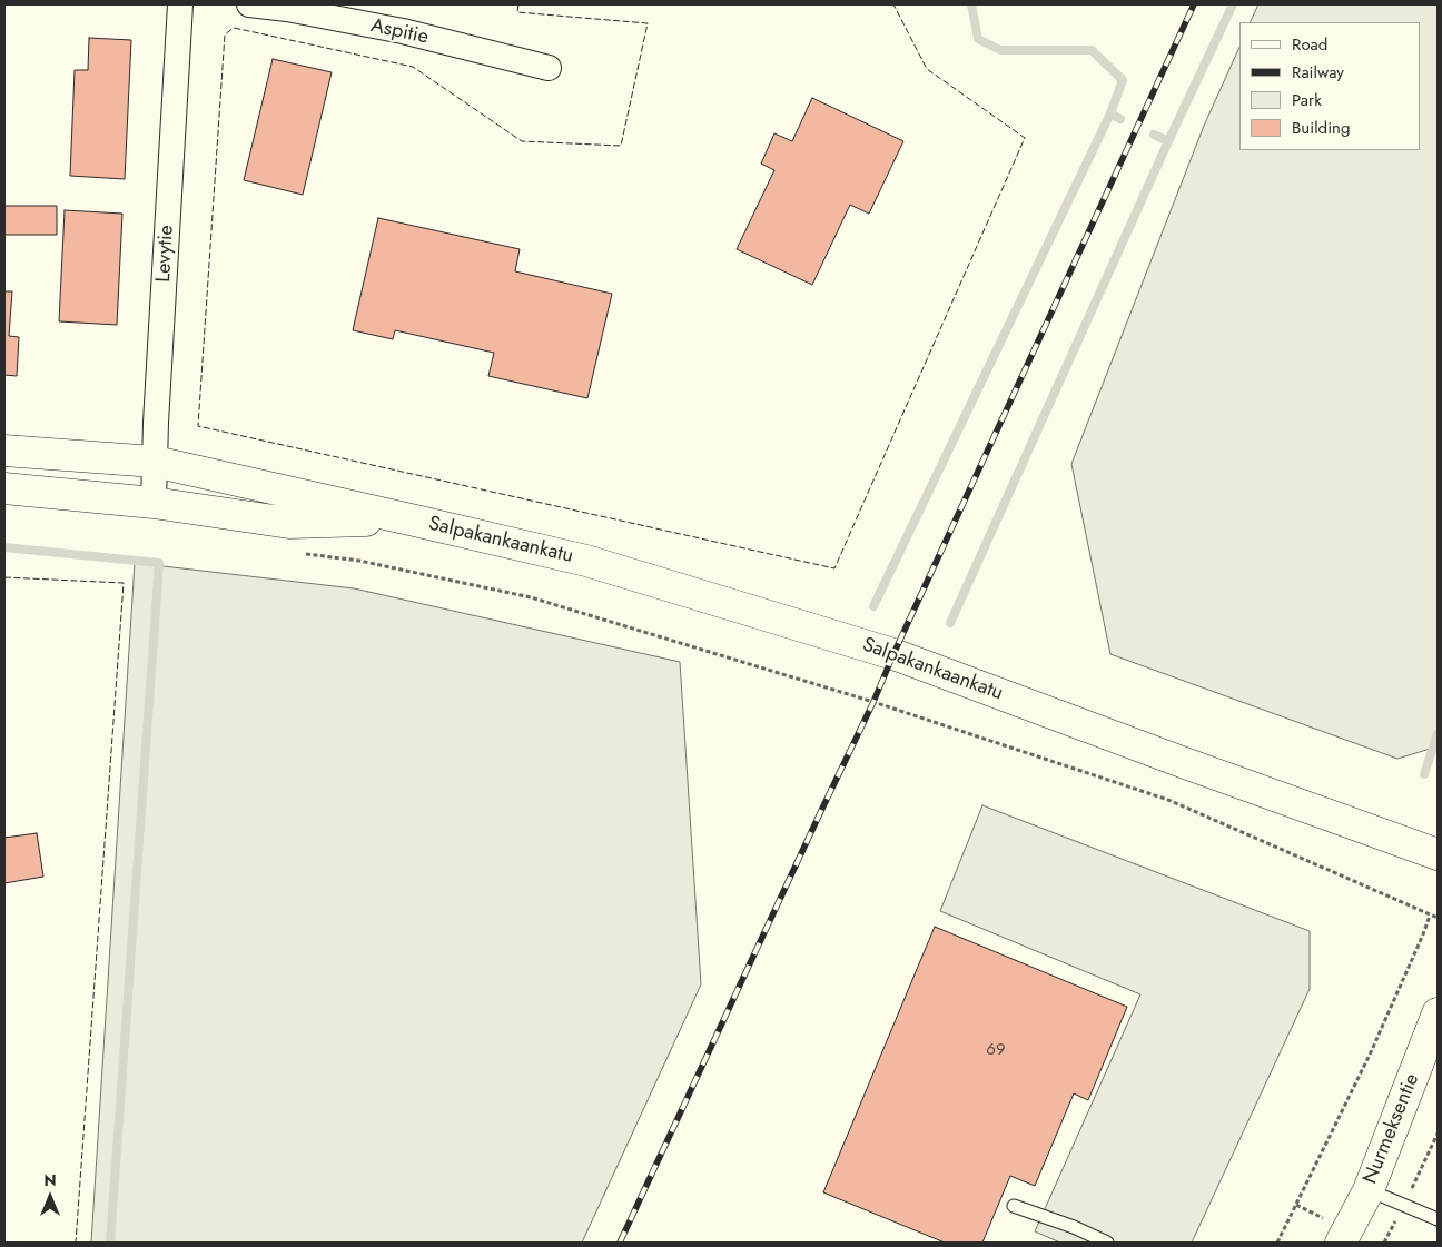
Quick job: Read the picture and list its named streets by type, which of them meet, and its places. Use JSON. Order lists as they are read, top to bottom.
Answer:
{
  "streets": {
    "main road": ["Salpakankaankatu", "Nurmeksentie"],
    "street": ["Aspitie", "Levytie"]
  },
  "crossings": [
    ["Levytie", "Salpakankaankatu"]
  ],
  "house_numbers": ["69"],
  "legend": [
    "Road",
    "Railway",
    "Park",
    "Building"
  ],
  "north": "top"
}
